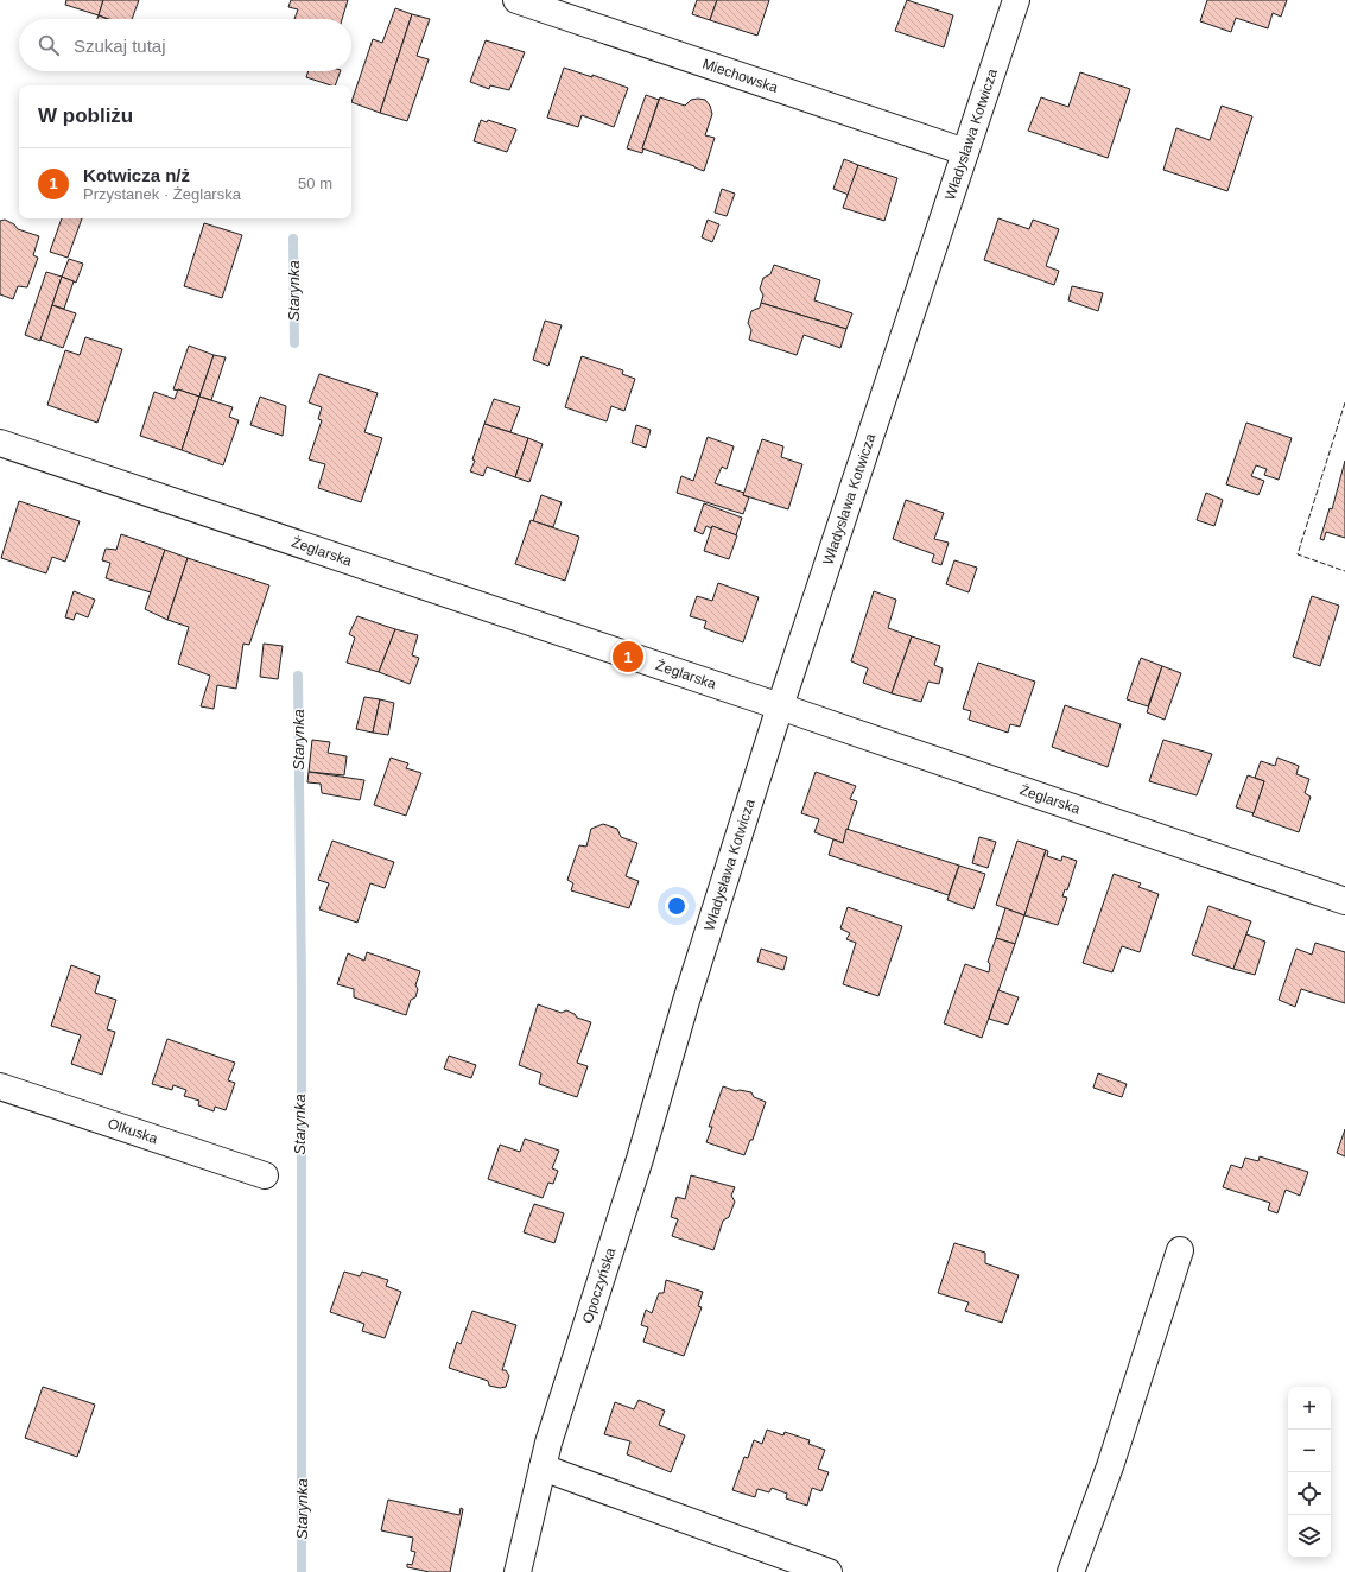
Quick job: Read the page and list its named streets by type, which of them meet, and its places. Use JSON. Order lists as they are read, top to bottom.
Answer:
{
  "streets": {
    "street": [
      "Miechowska",
      "Władysława Kotwicza",
      "Żeglarska",
      "Olkuska",
      "Opoczyńska"
    ]
  },
  "crossings": [
    ["Miechowska", "Władysława Kotwicza"],
    ["Władysława Kotwicza", "Żeglarska"],
    ["Władysława Kotwicza", "Opoczyńska"]
  ],
  "water": ["Starynka"],
  "page": {
    "search": "Szukaj tutaj",
    "heading": "W pobliżu",
    "list": [
      {
        "mark": "1",
        "name": "Kotwicza n/ż",
        "note": "Przystanek · Żeglarska",
        "value": "50 m"
      }
    ],
    "pins": "1",
    "map_buttons": ["+", "−"]
  }
}
